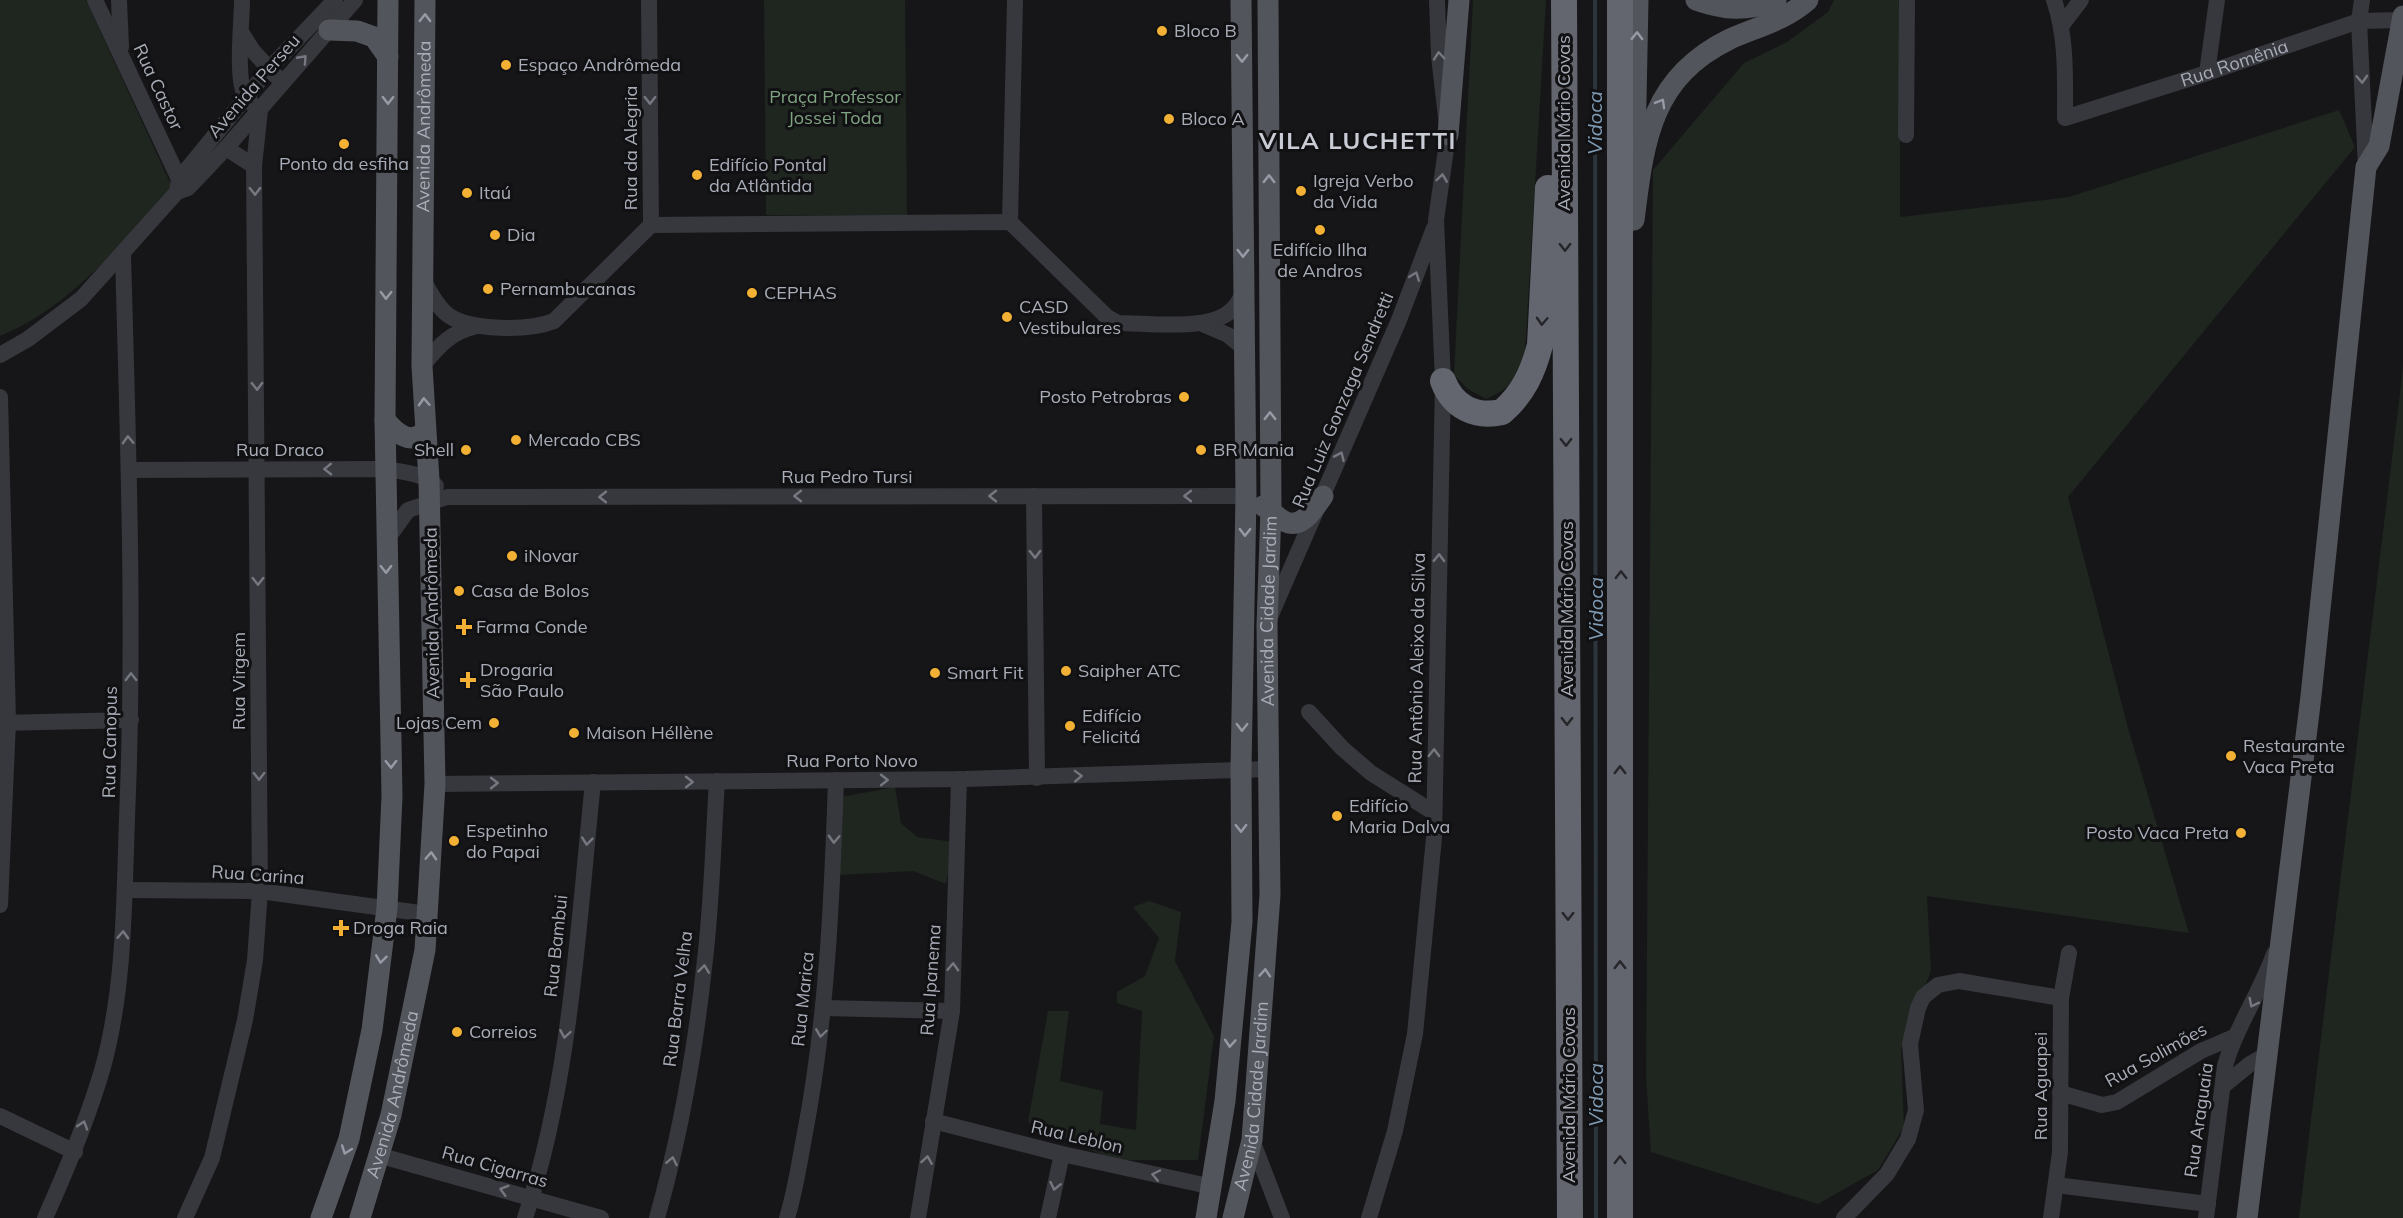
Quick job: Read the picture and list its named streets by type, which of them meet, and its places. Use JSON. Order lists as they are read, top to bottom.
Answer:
{
  "streets": {
    "highway": ["Avenida Mário Covas"],
    "main road": ["Avenida Andrômeda", "Avenida Cidade Jardim"],
    "street": [
      "Rua Romênia",
      "Avenida Perseu",
      "Rua Castor",
      "Rua da Alegria",
      "Rua Luiz Gonzaga Sendretti",
      "Rua Draco",
      "Rua Pedro Tursi",
      "Rua Antônio Aleixo da Silva",
      "Rua Virgem",
      "Rua Canopus",
      "Rua Porto Novo",
      "Rua Carina",
      "Rua Bambui",
      "Rua Ipanema",
      "Rua Barra Velha",
      "Rua Marica",
      "Rua Solimões",
      "Rua Aguapei",
      "Rua Araguaia",
      "Rua Leblon",
      "Rua Cigarras"
    ]
  },
  "crossings": [
    ["Avenida Perseu", "Rua Castor"],
    ["Avenida Perseu", "Rua Virgem"],
    ["Avenida Perseu", "Rua Canopus"],
    ["Avenida Andrômeda", "Rua Draco"],
    ["Avenida Andrômeda", "Rua Pedro Tursi"],
    ["Avenida Andrômeda", "Rua Porto Novo"],
    ["Avenida Andrômeda", "Rua Carina"],
    ["Avenida Andrômeda", "Rua Cigarras"],
    ["Rua Luiz Gonzaga Sendretti", "Avenida Cidade Jardim"],
    ["Rua Luiz Gonzaga Sendretti", "Rua Antônio Aleixo da Silva"],
    ["Rua Draco", "Rua Virgem"],
    ["Rua Draco", "Rua Canopus"],
    ["Rua Pedro Tursi", "Avenida Cidade Jardim"],
    ["Avenida Cidade Jardim", "Rua Porto Novo"],
    ["Avenida Cidade Jardim", "Rua Leblon"],
    ["Rua Virgem", "Rua Carina"],
    ["Rua Canopus", "Rua Carina"],
    ["Rua Porto Novo", "Rua Bambui"],
    ["Rua Porto Novo", "Rua Ipanema"],
    ["Rua Porto Novo", "Rua Barra Velha"],
    ["Rua Porto Novo", "Rua Marica"],
    ["Rua Bambui", "Rua Cigarras"],
    ["Rua Ipanema", "Rua Leblon"],
    ["Rua Solimões", "Rua Aguapei"],
    ["Rua Solimões", "Rua Araguaia"]
  ],
  "one_way": [
    "Rua da Alegria",
    "Rua Luiz Gonzaga Sendretti",
    "Rua Draco",
    "Rua Pedro Tursi",
    "Rua Antônio Aleixo da Silva",
    "Rua Virgem",
    "Rua Porto Novo",
    "Rua Bambui",
    "Rua Ipanema",
    "Rua Barra Velha",
    "Rua Marica",
    "Rua Araguaia",
    "Rua Leblon",
    "Rua Cigarras"
  ],
  "districts": ["VILA LUCHETTI"],
  "water": ["Vidoca"],
  "parks": ["Praça Professor Jossei Toda"],
  "places": {
    "other": [
      "Bloco B",
      "Espaço Andrômeda",
      "Bloco A",
      "Ponto da esfiha",
      "Edifício Pontal da Atlântida",
      "Igreja Verbo da Vida",
      "Itaú",
      "Edifício Ilha de Andros",
      "Dia",
      "Pernambucanas",
      "CEPHAS",
      "CASD Vestibulares",
      "Posto Petrobras",
      "Mercado CBS",
      "Shell",
      "BR Mania",
      "iNovar",
      "Casa de Bolos",
      "Saipher ATC",
      "Smart Fit",
      "Lojas Cem",
      "Edifício Felicitá",
      "Maison Héllène",
      "Restaurante Vaca Preta",
      "Edifício Maria Dalva",
      "Posto Vaca Preta",
      "Espetinho do Papai",
      "Correios"
    ],
    "health": ["Farma Conde", "Drogaria São Paulo", "Droga Raia"]
  }
}
